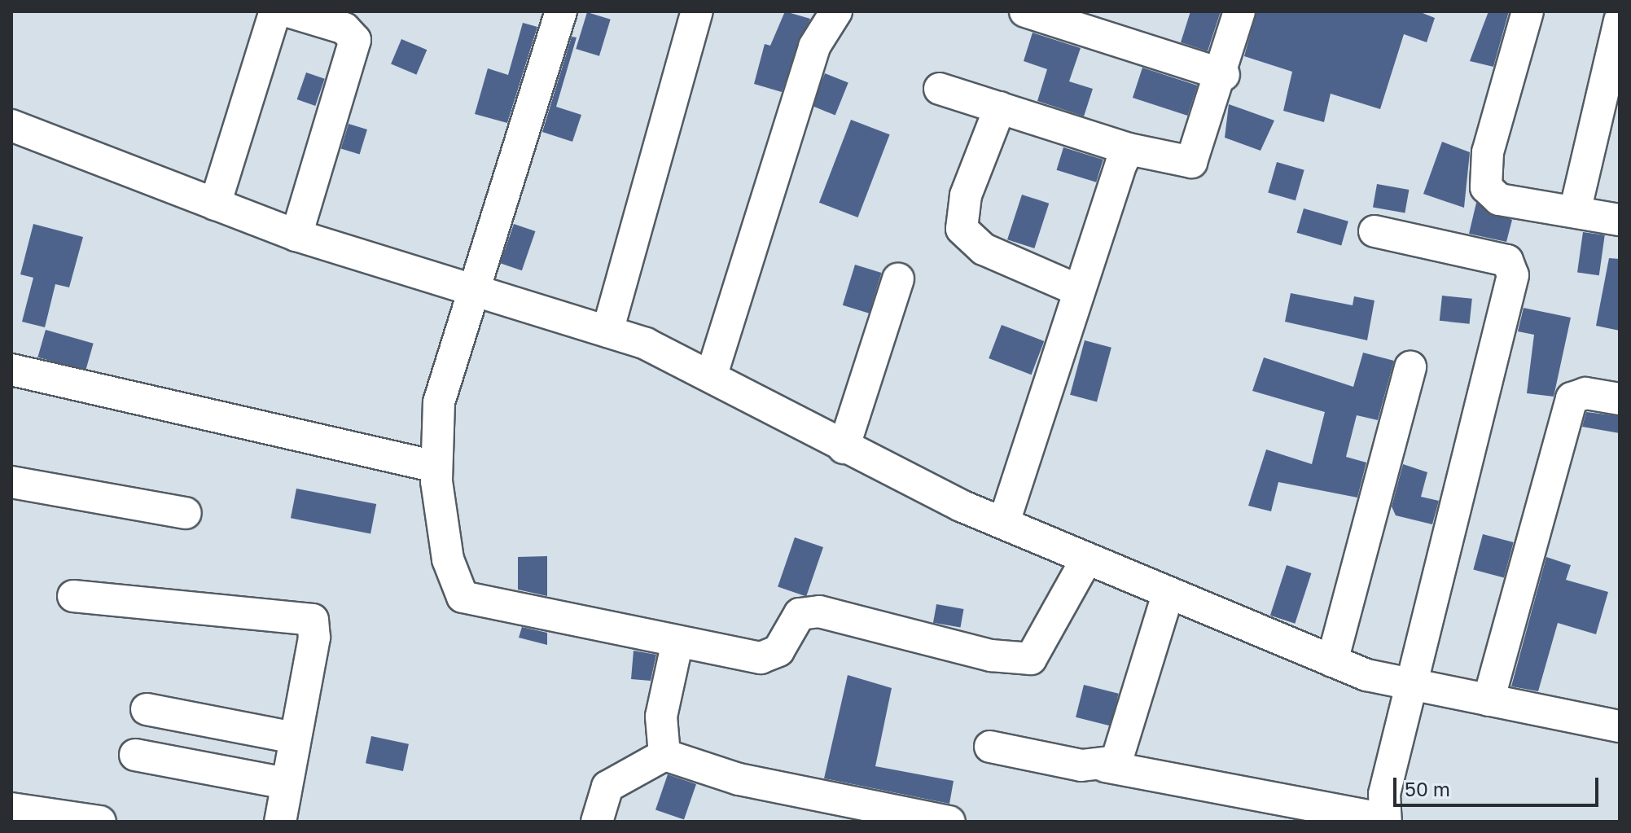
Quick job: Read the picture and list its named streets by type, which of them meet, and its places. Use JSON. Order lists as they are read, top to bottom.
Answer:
{
  "scale_bar": "50 m"
}
